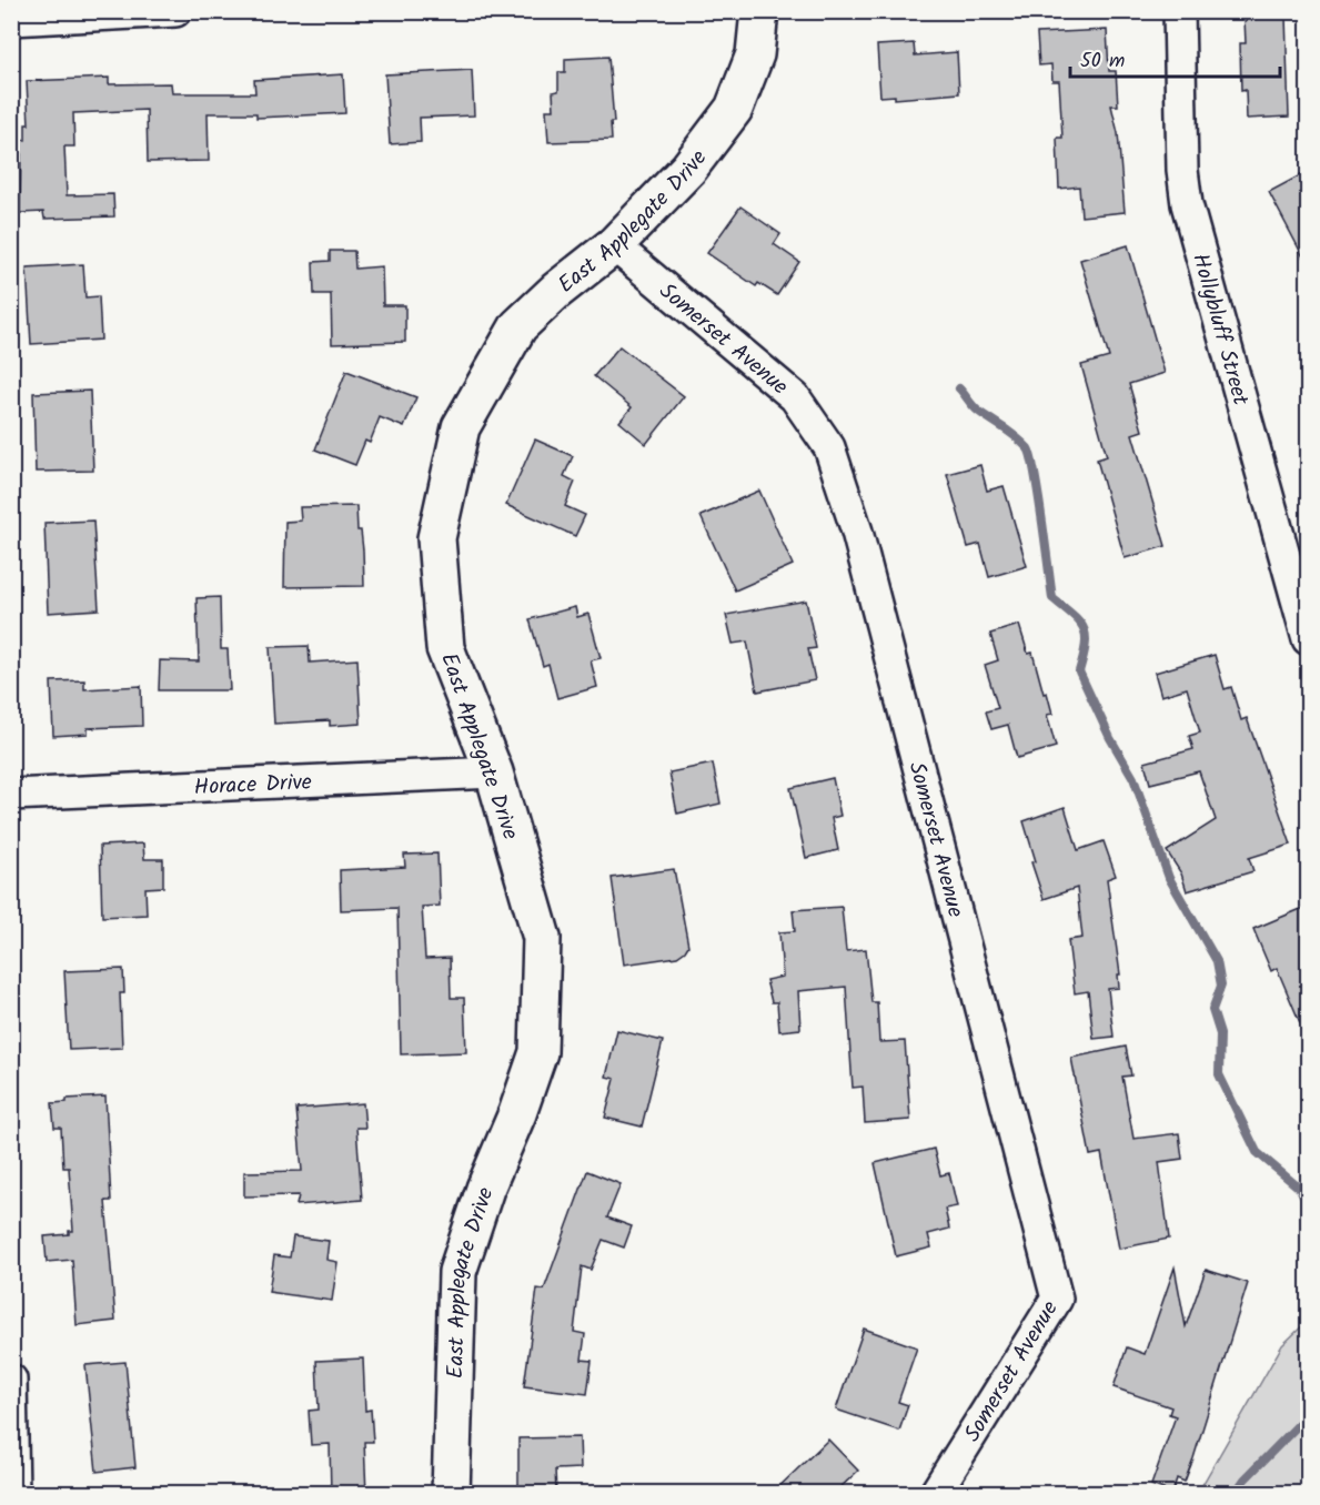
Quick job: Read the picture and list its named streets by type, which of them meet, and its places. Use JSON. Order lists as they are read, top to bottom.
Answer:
{
  "streets": {
    "street": [
      "East Applegate Drive",
      "Hollybluff Street",
      "Somerset Avenue",
      "Horace Drive"
    ]
  },
  "crossings": [
    ["East Applegate Drive", "Somerset Avenue"],
    ["East Applegate Drive", "Horace Drive"]
  ],
  "scale_bar": "50 m"
}
